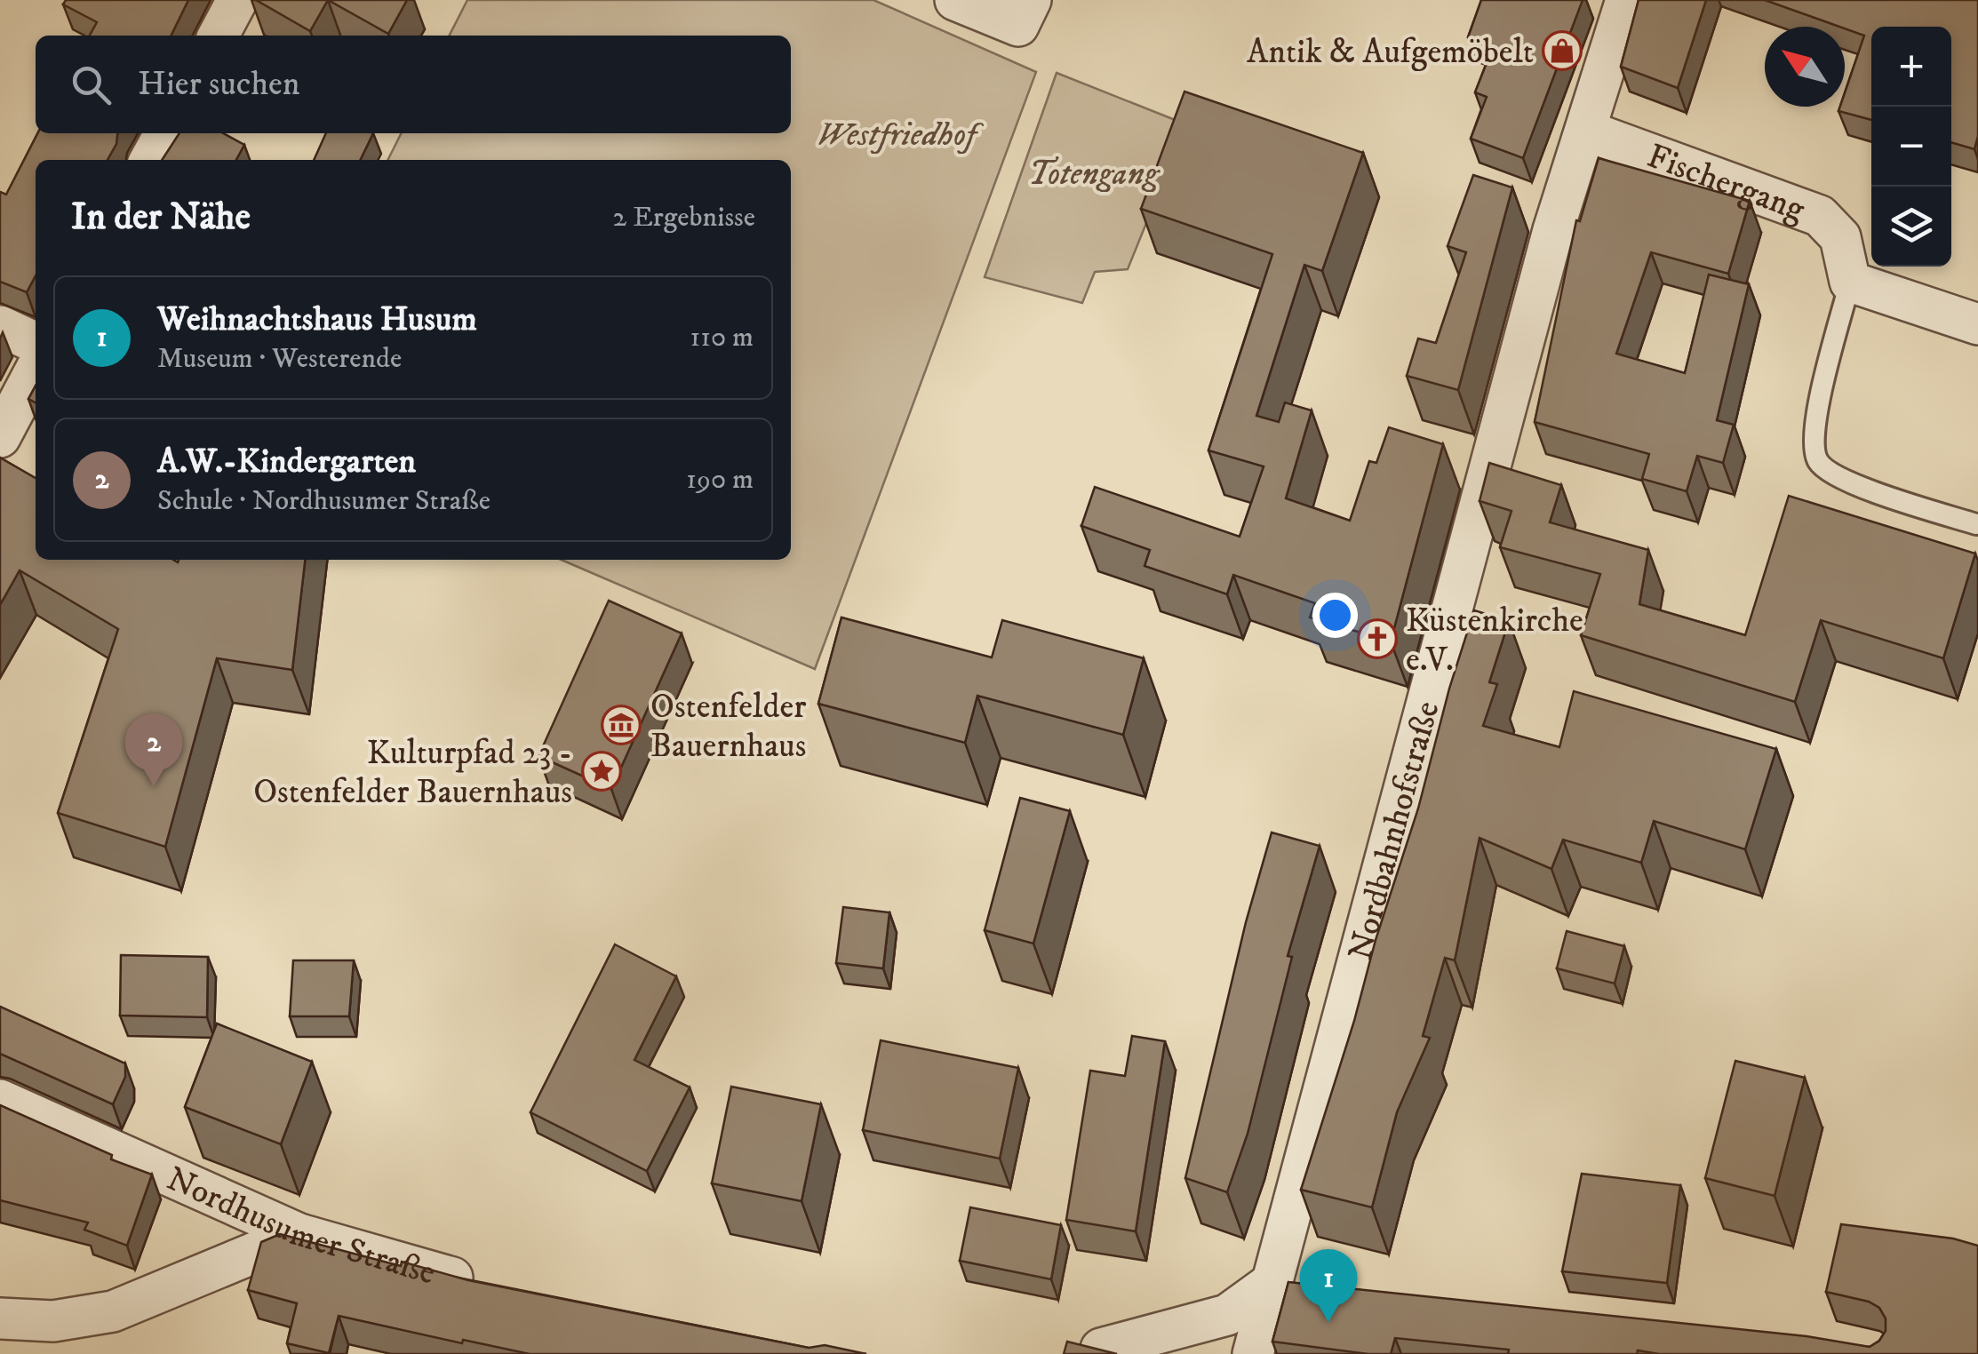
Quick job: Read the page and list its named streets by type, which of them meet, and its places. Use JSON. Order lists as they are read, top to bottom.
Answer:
{
  "streets": {
    "street": ["Fischergang", "Nordbahnhofstraße", "Nordhusumer Straße"]
  },
  "crossings": [
    ["Fischergang", "Nordbahnhofstraße"]
  ],
  "parks": ["Westfriedhof", "Totengang"],
  "places": {
    "shop": ["Antik & Aufgemöbelt"],
    "church": ["Küstenkirche e.V."],
    "museum": ["Ostenfelder Bauernhaus"],
    "place": ["Kulturpfad 23 - Ostenfelder Bauernhaus"]
  },
  "north": "top left",
  "page": {
    "map_buttons": ["+", "−"],
    "search": "Hier suchen",
    "heading": ["In der Nähe", "2 Ergebnisse"],
    "list": [
      {
        "mark": "1",
        "name": "Weihnachtshaus Husum",
        "note": "Museum · Westerende",
        "value": "110 m"
      },
      {
        "mark": "2",
        "name": "A.W.-Kindergarten",
        "note": "Schule · Nordhusumer Straße",
        "value": "190 m"
      }
    ],
    "pins": ["2", "1"]
  }
}
